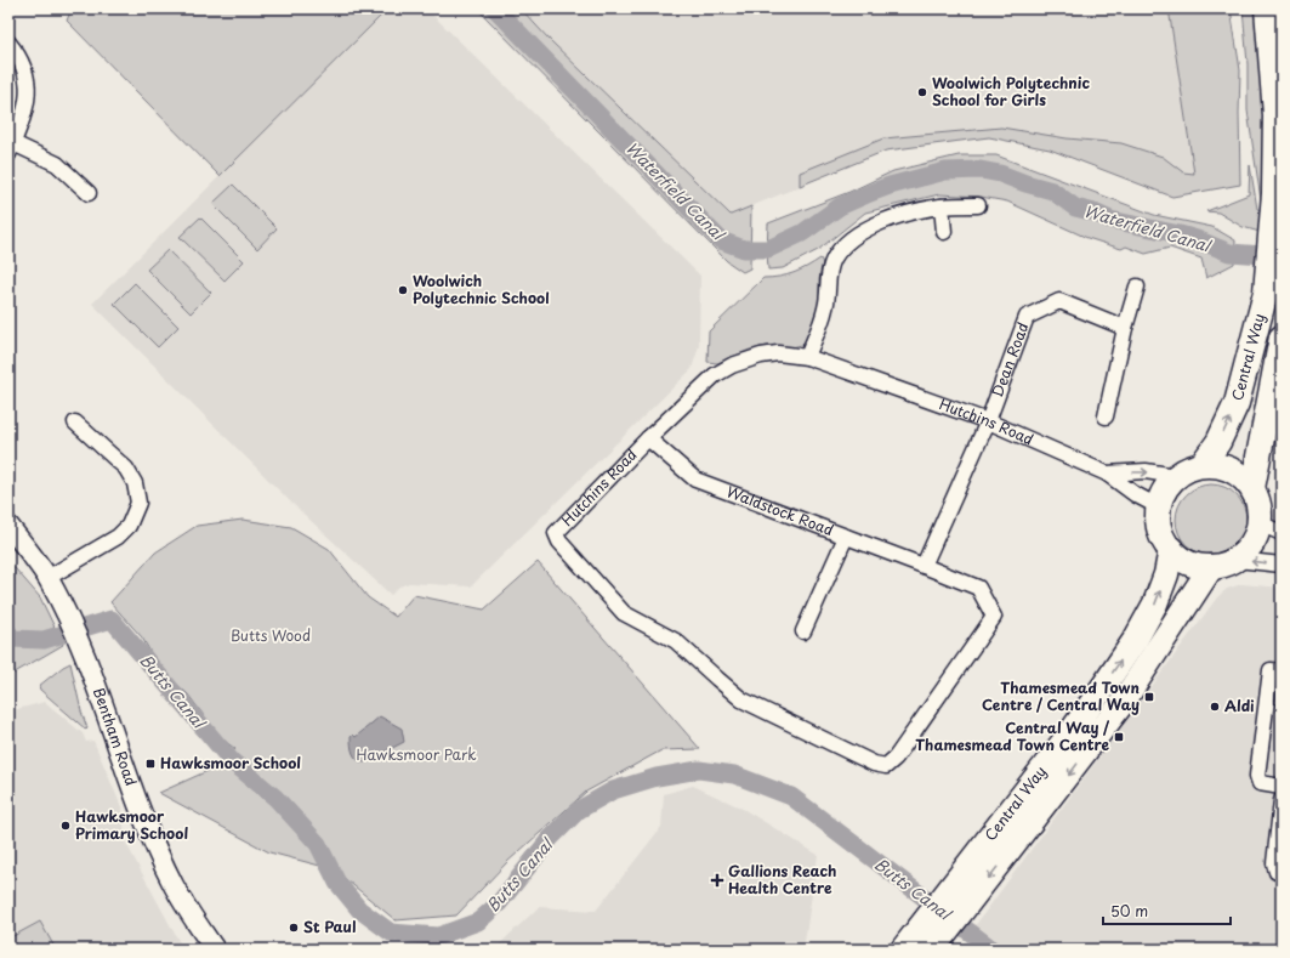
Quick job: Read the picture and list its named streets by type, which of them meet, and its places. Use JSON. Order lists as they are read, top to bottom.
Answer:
{
  "streets": {
    "main road": ["Central Way"],
    "street": [
      "Dean Road",
      "Hutchins Road",
      "Waldstock Road",
      "Bentham Road"
    ]
  },
  "crossings": [
    ["Central Way", "Hutchins Road"],
    ["Dean Road", "Hutchins Road"],
    ["Hutchins Road", "Waldstock Road"]
  ],
  "water": ["Waterfield Canal", "Butts Canal"],
  "parks": ["Butts Wood", "Hawksmoor Park"],
  "places": {
    "other": [
      "Woolwich Polytechnic School for Girls",
      "Woolwich Polytechnic School",
      "Aldi",
      "Hawksmoor Primary School",
      "St Paul"
    ],
    "transit": ["Thamesmead Town Centre / Central Way", "Central Way / Thamesmead Town Centre", "Hawksmoor School"],
    "health": ["Gallions Reach Health Centre"]
  },
  "scale_bar": "50 m"
}
